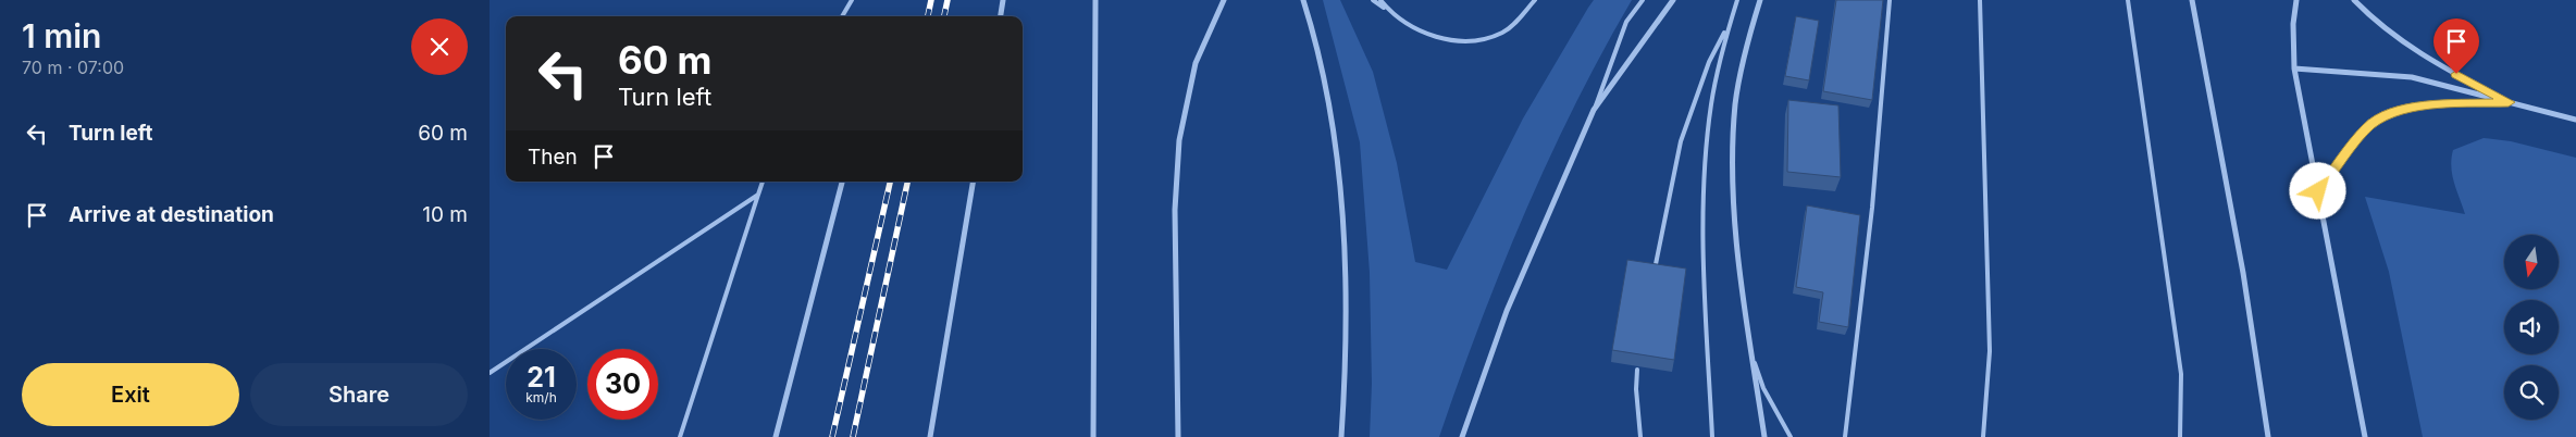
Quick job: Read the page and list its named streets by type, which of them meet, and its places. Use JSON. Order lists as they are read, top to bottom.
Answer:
{
  "north": "bottom",
  "page": {
    "heading": ["1 min", "70 m · 07:00"],
    "turn": ["60 m", "Turn left"],
    "list": [
      {
        "name": "Turn left",
        "value": "60 m"
      },
      {
        "name": "Arrive at destination",
        "value": "10 m"
      }
    ],
    "then": "Then",
    "speed": "21 km/h",
    "limit": "30",
    "buttons": ["Exit", "Share"]
  }
}
